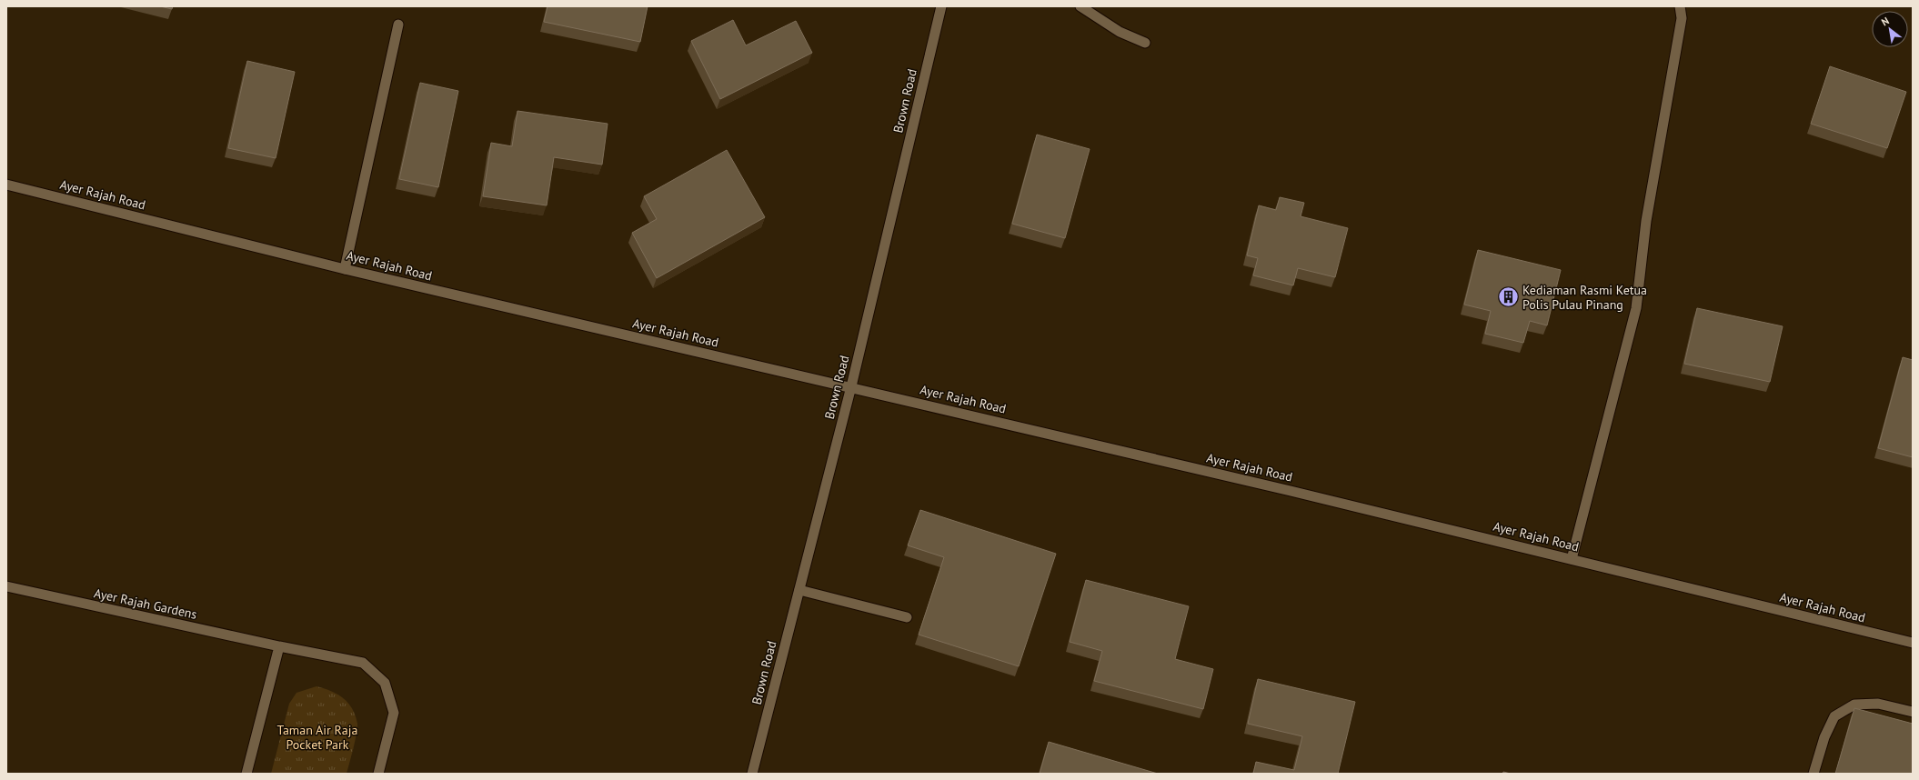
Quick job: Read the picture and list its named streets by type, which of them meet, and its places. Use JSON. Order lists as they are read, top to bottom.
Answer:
{
  "streets": {
    "street": ["Brown Road", "Ayer Rajah Road", "Ayer Rajah Gardens"]
  },
  "crossings": [
    ["Brown Road", "Ayer Rajah Road"]
  ],
  "parks": ["Taman Air Raja Pocket Park"],
  "places": {
    "building": ["Kediaman Rasmi Ketua Polis Pulau Pinang"]
  },
  "north": "top left"
}
